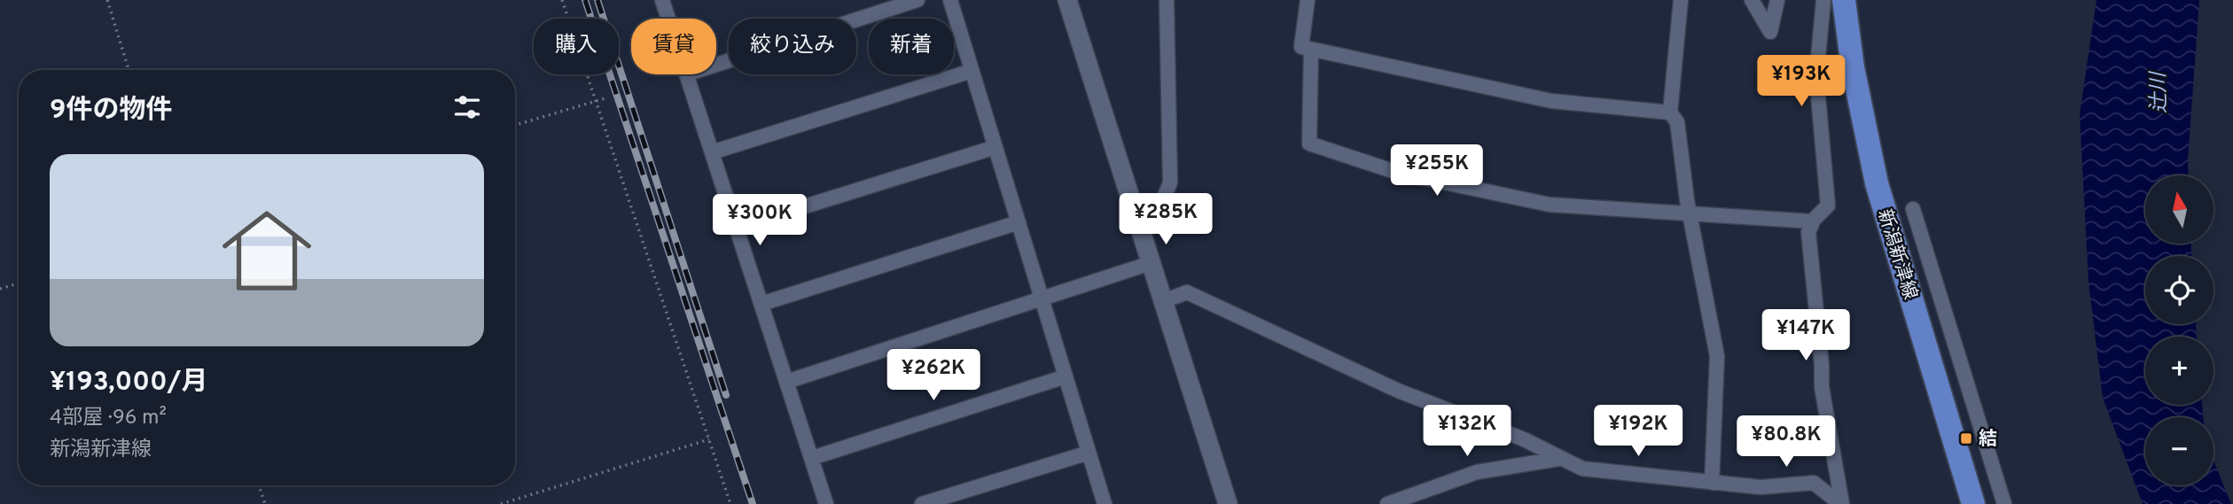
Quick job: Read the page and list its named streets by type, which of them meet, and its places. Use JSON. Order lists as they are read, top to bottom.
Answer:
{
  "streets": {
    "main road": ["新潟新津線"]
  },
  "water": ["辻川"],
  "places": {
    "transit": ["結"]
  },
  "north": "top",
  "page": {
    "chip": [
      "購入",
      "賃貸",
      "絞り込み",
      "新着"
    ],
    "price": [
      "¥193K",
      "¥255K",
      "¥285K",
      "¥300K",
      "¥147K",
      "¥262K",
      "¥132K",
      "¥192K",
      "¥80.8K"
    ],
    "heading": "9件の物件",
    "list": [
      {
        "name": "¥193,000/月",
        "note": "4部屋 · 96 m² · 新潟新津線"
      }
    ],
    "map_buttons": ["+", "−"]
  }
}
